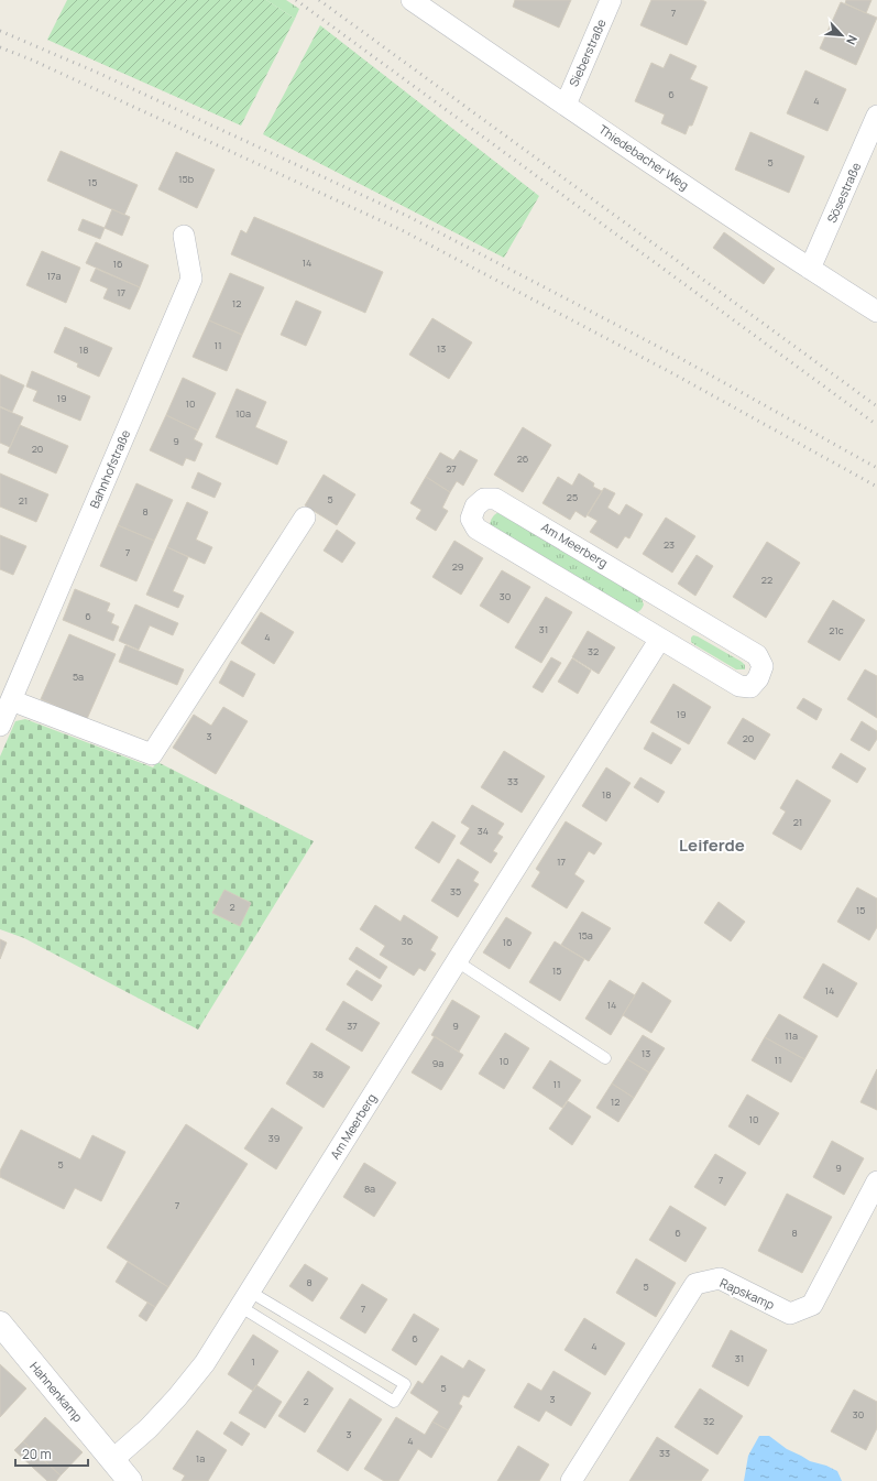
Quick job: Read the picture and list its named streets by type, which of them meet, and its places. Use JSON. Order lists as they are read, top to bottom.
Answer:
{
  "streets": {
    "street": [
      "Sieberstraße",
      "Thiedebacher Weg",
      "Sösestraße",
      "Bahnhofstraße",
      "Am Meerberg",
      "Rapskamp",
      "Hahnenkamp"
    ]
  },
  "crossings": [
    ["Sieberstraße", "Thiedebacher Weg"],
    ["Thiedebacher Weg", "Sösestraße"],
    ["Am Meerberg", "Hahnenkamp"]
  ],
  "districts": ["Leiferde"],
  "house_numbers": [
    "7",
    "6",
    "4",
    "5",
    "15b",
    "15",
    "14",
    "16",
    "17a",
    "17",
    "12",
    "11",
    "13",
    "18",
    "19",
    "10",
    "10a",
    "9",
    "20",
    "26",
    "27",
    "25",
    "5",
    "21",
    "8",
    "23",
    "7",
    "29",
    "22",
    "30",
    "6",
    "31",
    "21c",
    "4",
    "32",
    "5a",
    "19",
    "3",
    "20",
    "33",
    "18",
    "21",
    "34",
    "17",
    "35",
    "2",
    "15",
    "15a",
    "36",
    "16",
    "15",
    "14",
    "14",
    "37",
    "9",
    "11a",
    "13",
    "11",
    "10",
    "9a",
    "38",
    "11",
    "12",
    "10",
    "39",
    "5",
    "9",
    "7",
    "8a",
    "7",
    "6",
    "8",
    "8",
    "5",
    "7",
    "6",
    "4",
    "31",
    "1",
    "5",
    "3",
    "2",
    "30",
    "32",
    "3",
    "4",
    "33",
    "1a"
  ],
  "scale_bar": "20 m",
  "north": "bottom right"
}
